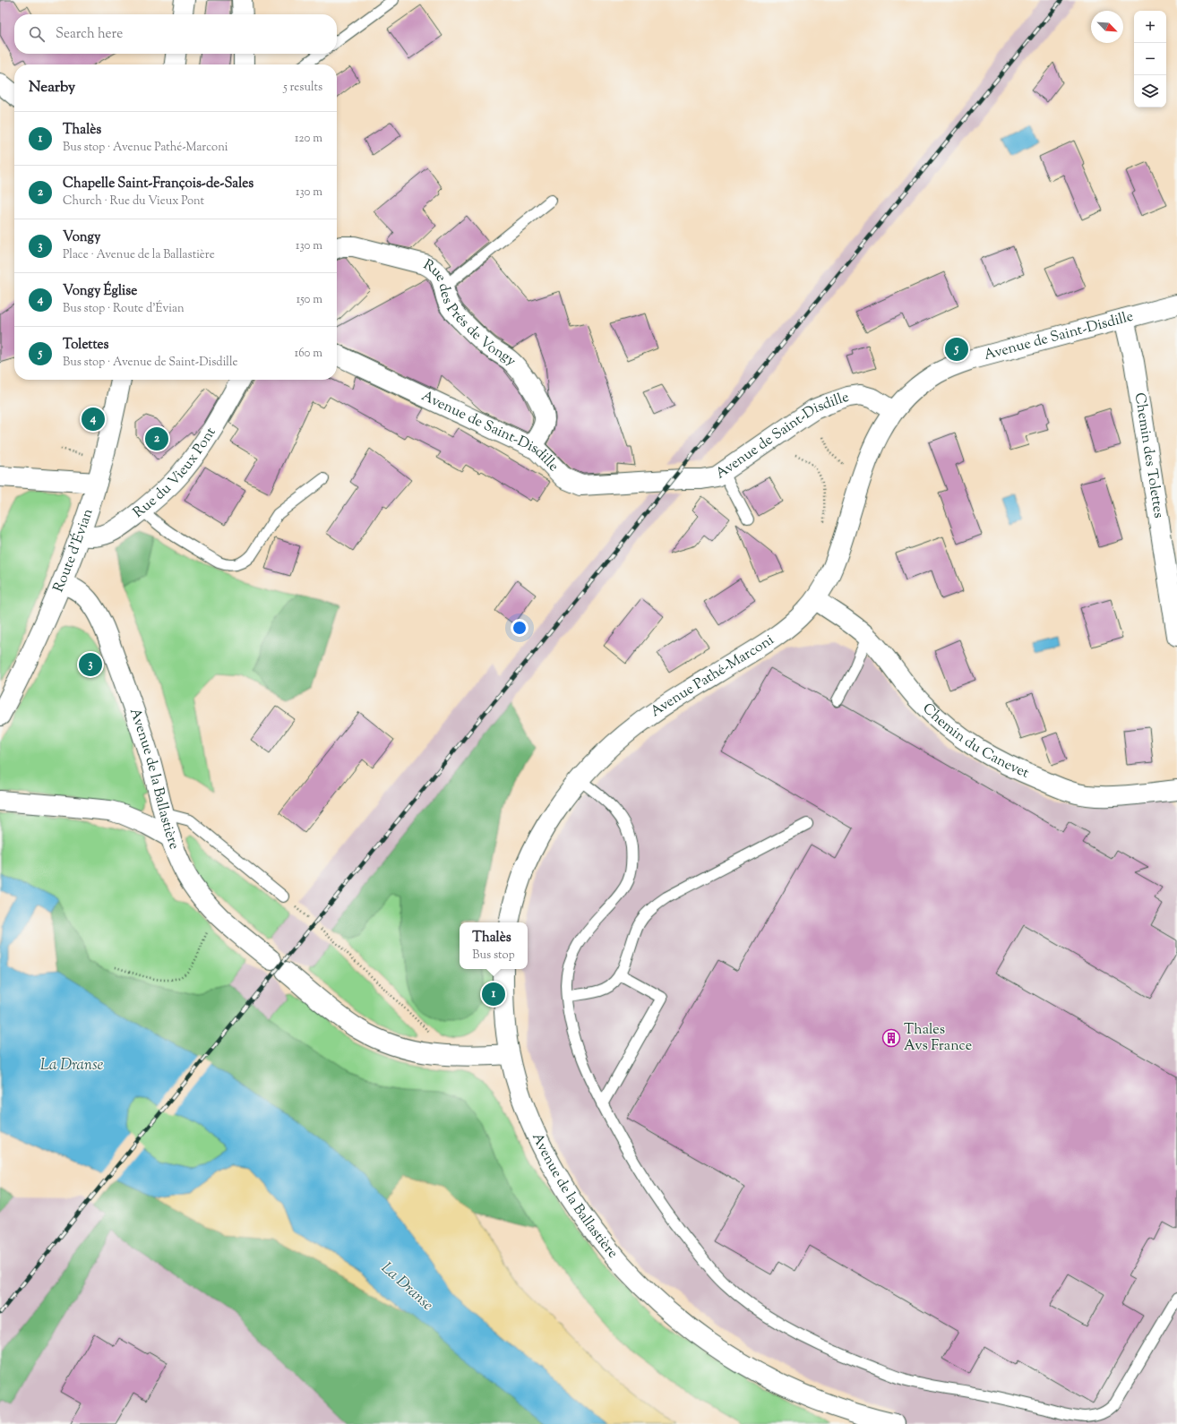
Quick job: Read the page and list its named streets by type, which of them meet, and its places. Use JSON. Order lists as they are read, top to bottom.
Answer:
{
  "streets": {
    "street": [
      "Rue des Prés de Vongy",
      "Avenue de Saint-Disdille",
      "Chemin des Tolettes",
      "Rue du Vieux Pont",
      "Route d'Évian",
      "Avenue Pathé-Marconi",
      "Chemin du Canevet",
      "Avenue de la Ballastière"
    ]
  },
  "crossings": [
    ["Rue des Prés de Vongy", "Avenue de Saint-Disdille"],
    ["Avenue de Saint-Disdille", "Chemin des Tolettes"],
    ["Avenue de Saint-Disdille", "Avenue Pathé-Marconi"],
    ["Rue du Vieux Pont", "Route d'Évian"],
    ["Route d'Évian", "Avenue de la Ballastière"],
    ["Avenue Pathé-Marconi", "Chemin du Canevet"]
  ],
  "water": ["La Dranse"],
  "places": {
    "building": ["Thales Avs France"]
  },
  "north": "bottom right",
  "page": {
    "map_buttons": ["+", "−"],
    "search": "Search here",
    "heading": ["Nearby", "5 results"],
    "list": [
      {
        "mark": "1",
        "name": "Thalès",
        "note": "Bus stop · Avenue Pathé-Marconi",
        "value": "120 m"
      },
      {
        "mark": "2",
        "name": "Chapelle Saint-François-de-Sales",
        "note": "Church · Rue du Vieux Pont",
        "value": "130 m"
      },
      {
        "mark": "3",
        "name": "Vongy",
        "note": "Place · Avenue de la Ballastière",
        "value": "130 m"
      },
      {
        "mark": "4",
        "name": "Vongy Église",
        "note": "Bus stop · Route d'Évian",
        "value": "150 m"
      },
      {
        "mark": "5",
        "name": "Tolettes",
        "note": "Bus stop · Avenue de Saint-Disdille",
        "value": "160 m"
      }
    ],
    "pins": [
      "5",
      "4",
      "2",
      "3",
      "1"
    ],
    "popup": ["Thalès", "Bus stop"]
  }
}
